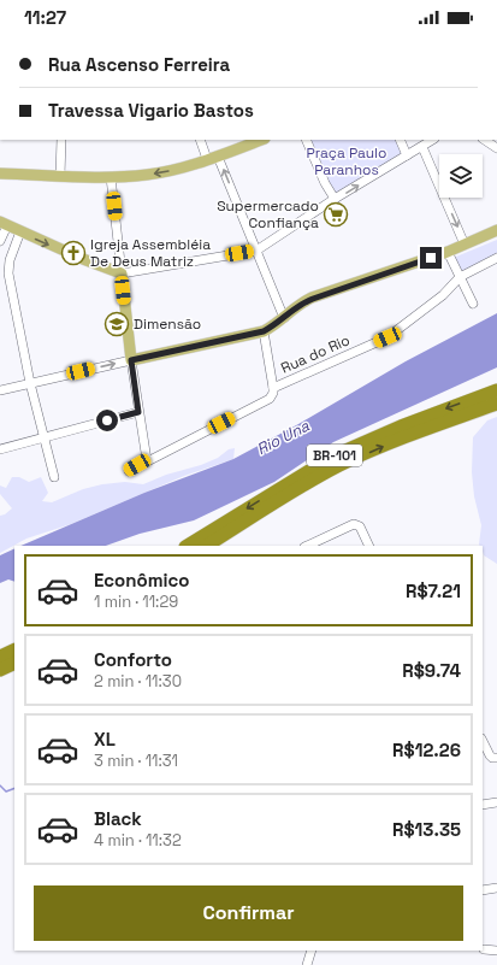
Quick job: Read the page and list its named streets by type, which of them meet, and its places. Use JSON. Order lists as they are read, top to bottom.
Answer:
{
  "streets": {
    "highway": ["BR-101"],
    "street": ["Rua do Rio"]
  },
  "water": ["Rio Una"],
  "parks": ["Praça Paulo Paranhos"],
  "places": {
    "supermarket": ["Supermercado Confiança"],
    "church": ["Igreja Assembléia De Deus Matriz"],
    "school or university": ["Dimensão"]
  },
  "page": {
    "status": "11:27",
    "banner": ["Rua Ascenso Ferreira", "Travessa Vigario Bastos"],
    "list": [
      {
        "name": "Econômico",
        "note": "1 min · 11:29",
        "value": "R$7.21"
      },
      {
        "name": "Conforto",
        "note": "2 min · 11:30",
        "value": "R$9.74"
      },
      {
        "name": "XL",
        "note": "3 min · 11:31",
        "value": "R$12.26"
      },
      {
        "name": "Black",
        "note": "4 min · 11:32",
        "value": "R$13.35"
      }
    ],
    "buttons": "Confirmar"
  }
}
